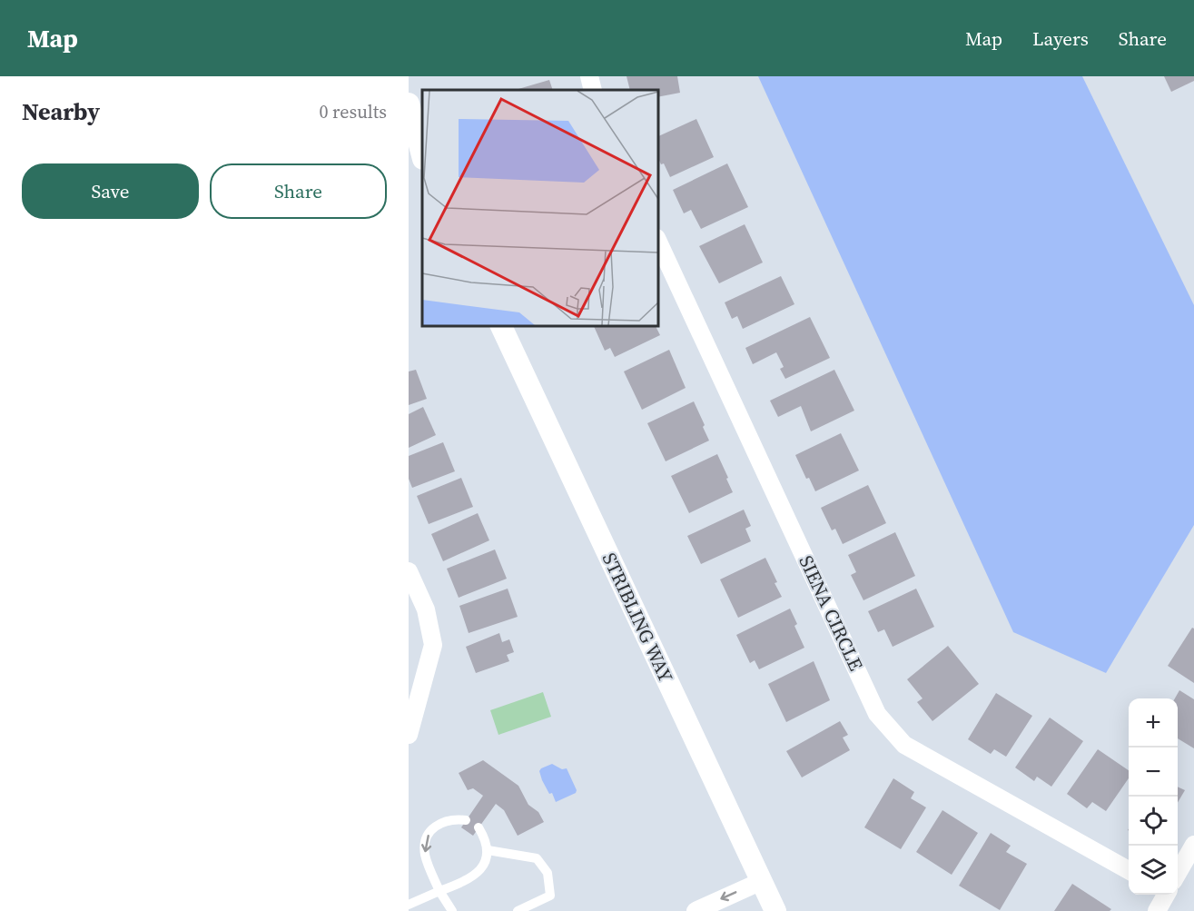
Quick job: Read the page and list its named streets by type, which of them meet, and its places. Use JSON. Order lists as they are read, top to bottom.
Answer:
{
  "streets": {
    "street": ["SIENA CIRCLE", "STRIBLING WAY"]
  },
  "page": {
    "header": "Map",
    "nav": ["Map", "Layers", "Share"],
    "heading": ["Nearby", "0 results"],
    "buttons": ["Save", "Share"],
    "map_buttons": ["+", "−"]
  }
}
